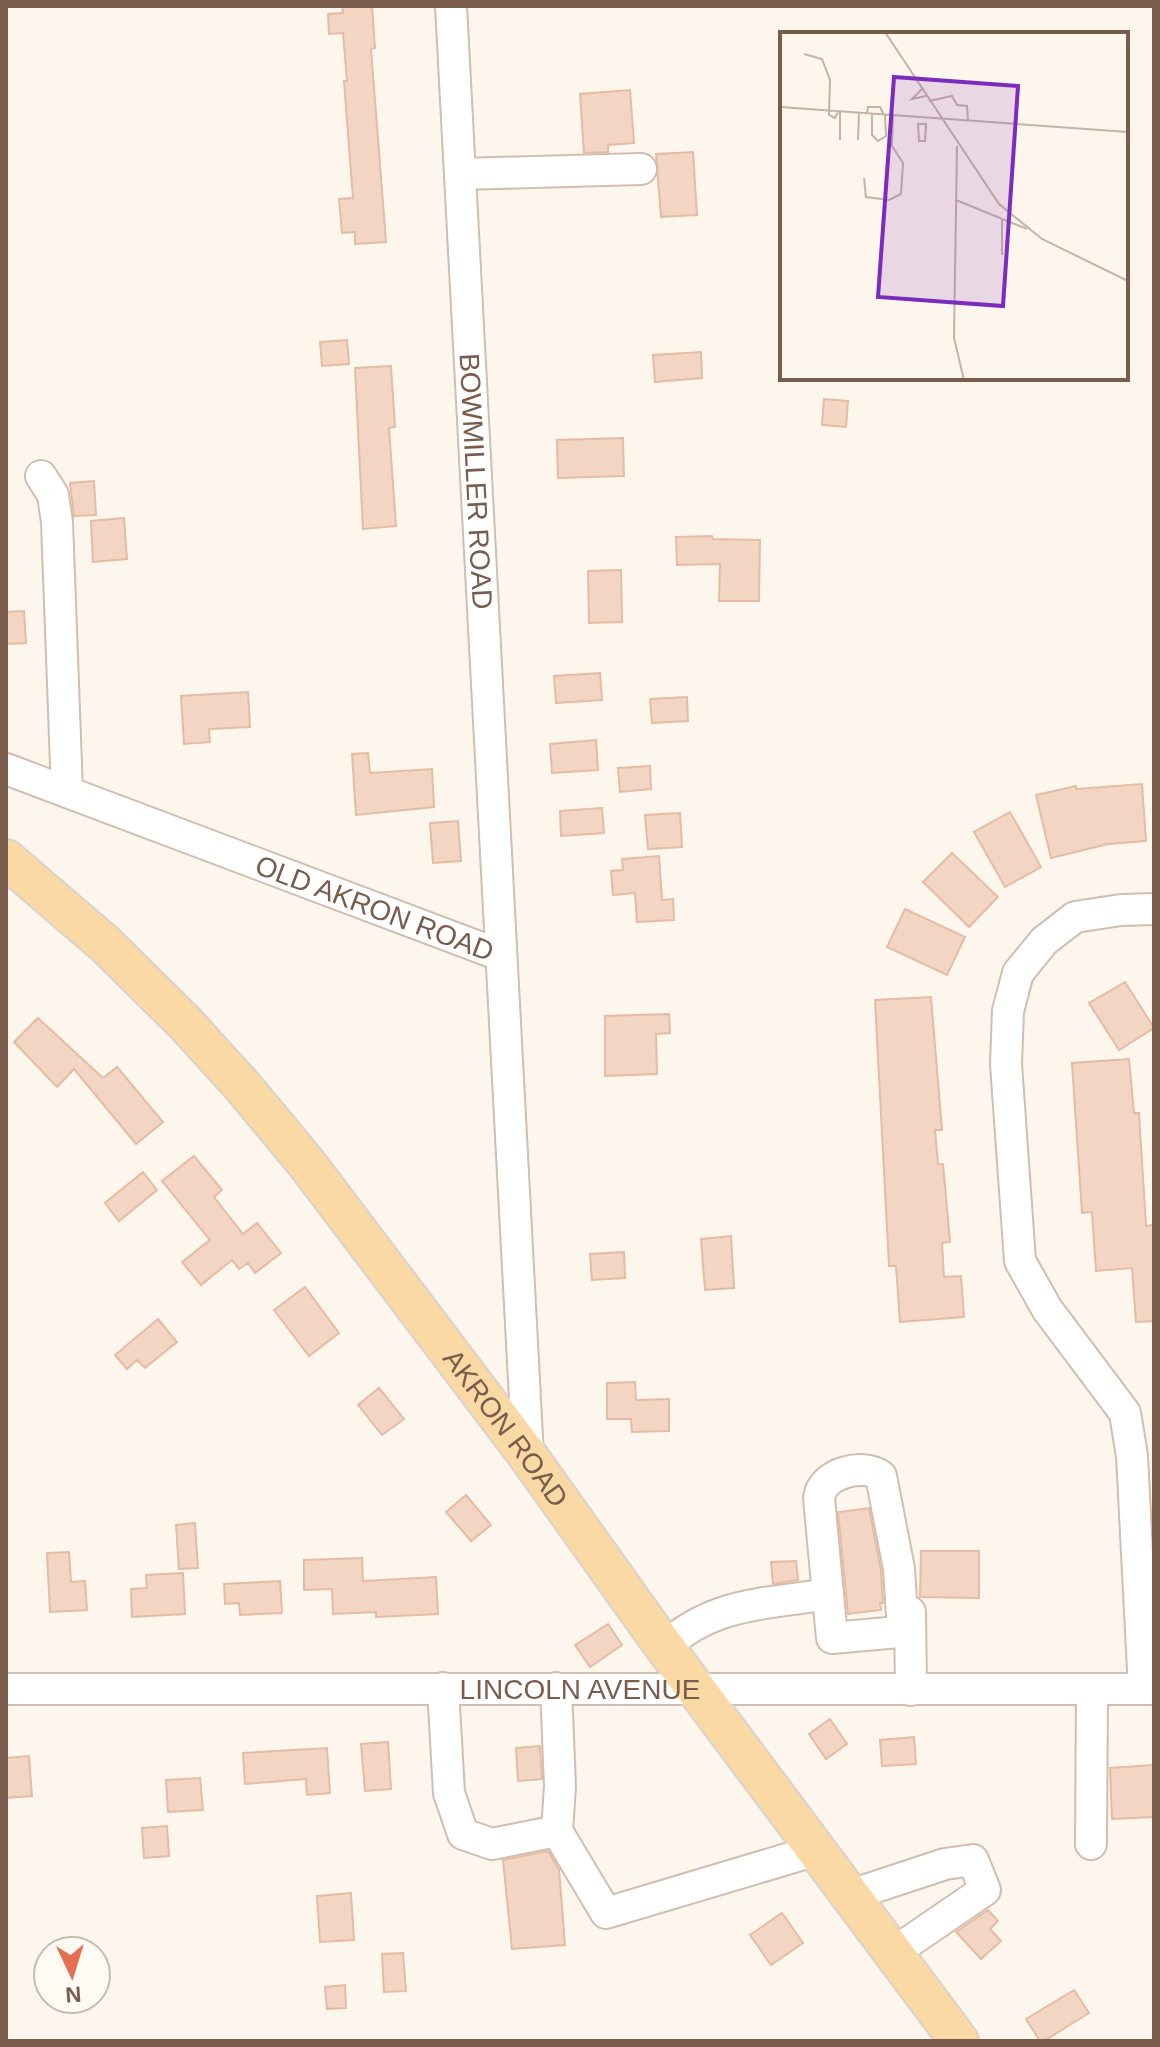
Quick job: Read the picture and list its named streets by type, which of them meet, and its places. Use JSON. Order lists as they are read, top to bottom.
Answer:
{
  "streets": {
    "main road": ["AKRON ROAD"],
    "street": ["BOWMILLER ROAD", "OLD AKRON ROAD", "LINCOLN AVENUE"]
  },
  "crossings": [
    ["BOWMILLER ROAD", "OLD AKRON ROAD"],
    ["OLD AKRON ROAD", "AKRON ROAD"],
    ["AKRON ROAD", "LINCOLN AVENUE"]
  ],
  "north": "bottom"
}
